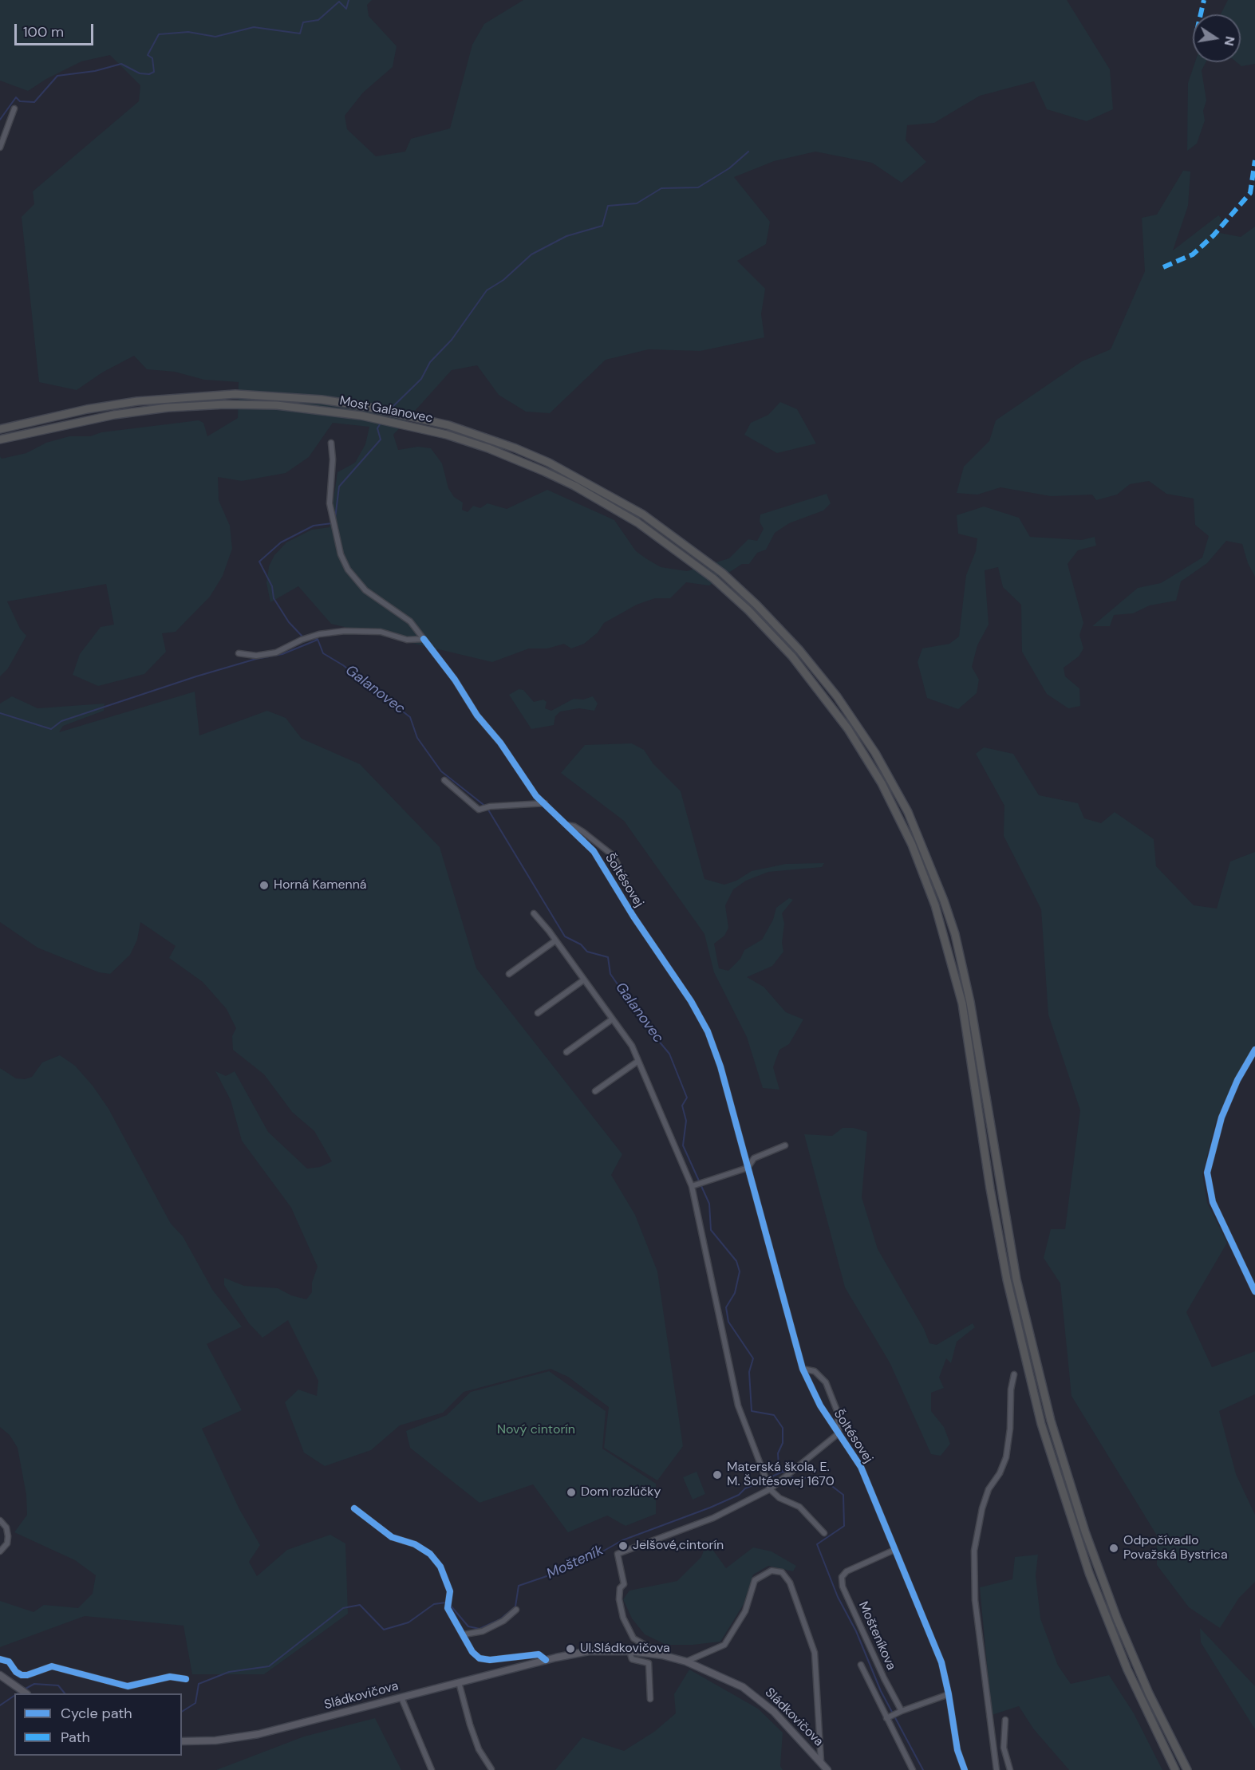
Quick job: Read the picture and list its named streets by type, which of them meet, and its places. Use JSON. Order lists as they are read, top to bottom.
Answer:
{
  "streets": {
    "highway": ["Most Galanovec"],
    "main road": ["Sládkovičova"],
    "street": ["Šoltésovej", "Mošteníkova"]
  },
  "crossings": [
    ["Šoltésovej", "Mošteníkova"]
  ],
  "water": ["Galanovec", "Mošteník"],
  "parks": ["Nový cintorín"],
  "places": [
    "Horná Kamenná",
    "Materská škola, E. M. Šoltésovej 1670",
    "Dom rozlúčky",
    "Jelšové,cintorín",
    "Odpočívadlo Považská Bystrica",
    "Ul.Sládkovičova"
  ],
  "legend": ["Cycle path", "Path"],
  "scale_bar": "100 m",
  "north": "right"
}
